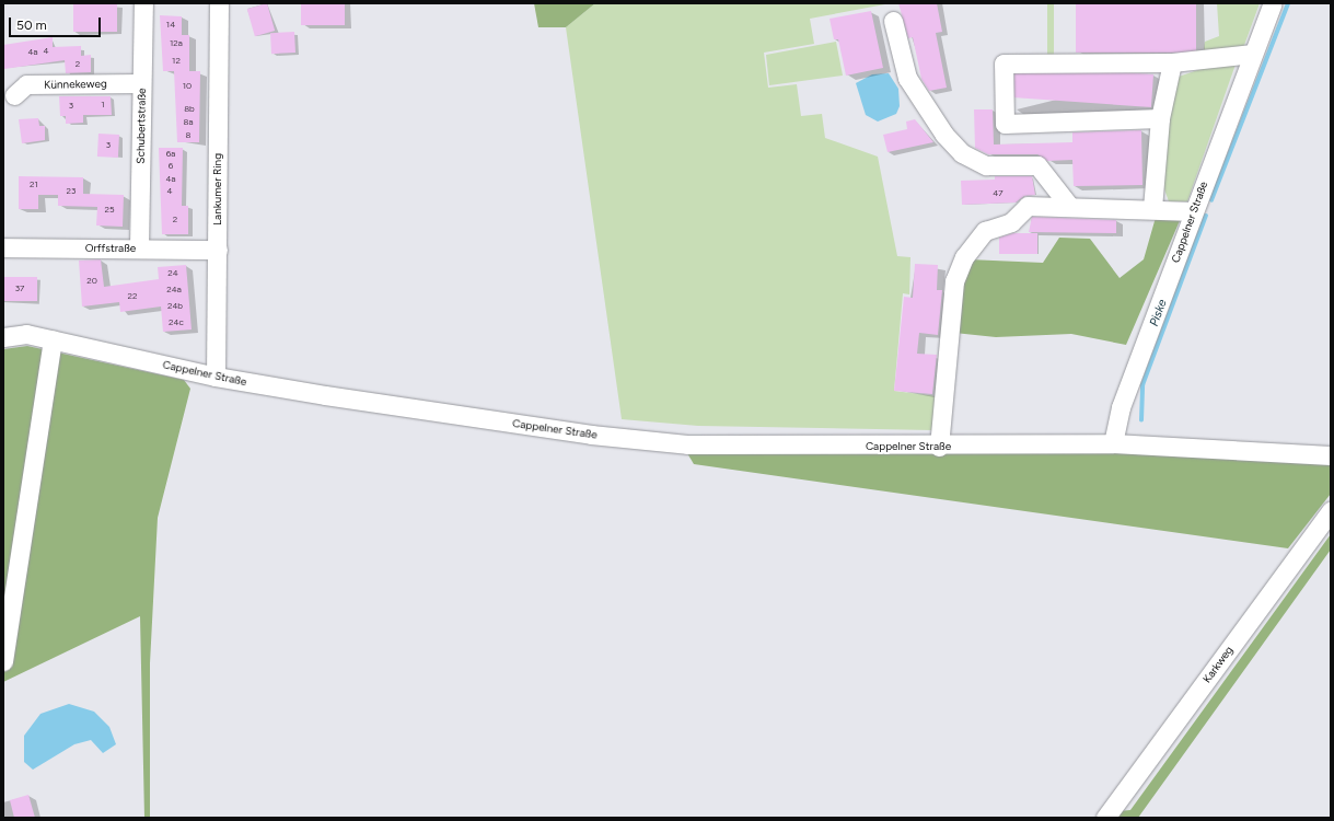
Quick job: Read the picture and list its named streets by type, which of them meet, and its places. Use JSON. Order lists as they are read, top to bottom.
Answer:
{
  "streets": {
    "street": [
      "Künnekeweg",
      "Schubertstraße",
      "Lankumer Ring",
      "Cappelner Straße",
      "Orffstraße",
      "Karkweg"
    ]
  },
  "crossings": [
    ["Künnekeweg", "Schubertstraße"],
    ["Schubertstraße", "Orffstraße"],
    ["Lankumer Ring", "Cappelner Straße"],
    ["Lankumer Ring", "Orffstraße"]
  ],
  "water": ["Piske"],
  "house_numbers": [
    "14",
    "12a",
    "4",
    "4a",
    "12",
    "2",
    "10",
    "1",
    "3",
    "8b",
    "8a",
    "8",
    "3",
    "6a",
    "6",
    "4a",
    "21",
    "23",
    "4",
    "47",
    "25",
    "2",
    "24",
    "20",
    "37",
    "24a",
    "22",
    "24b",
    "24c"
  ],
  "scale_bar": "50 m"
}
